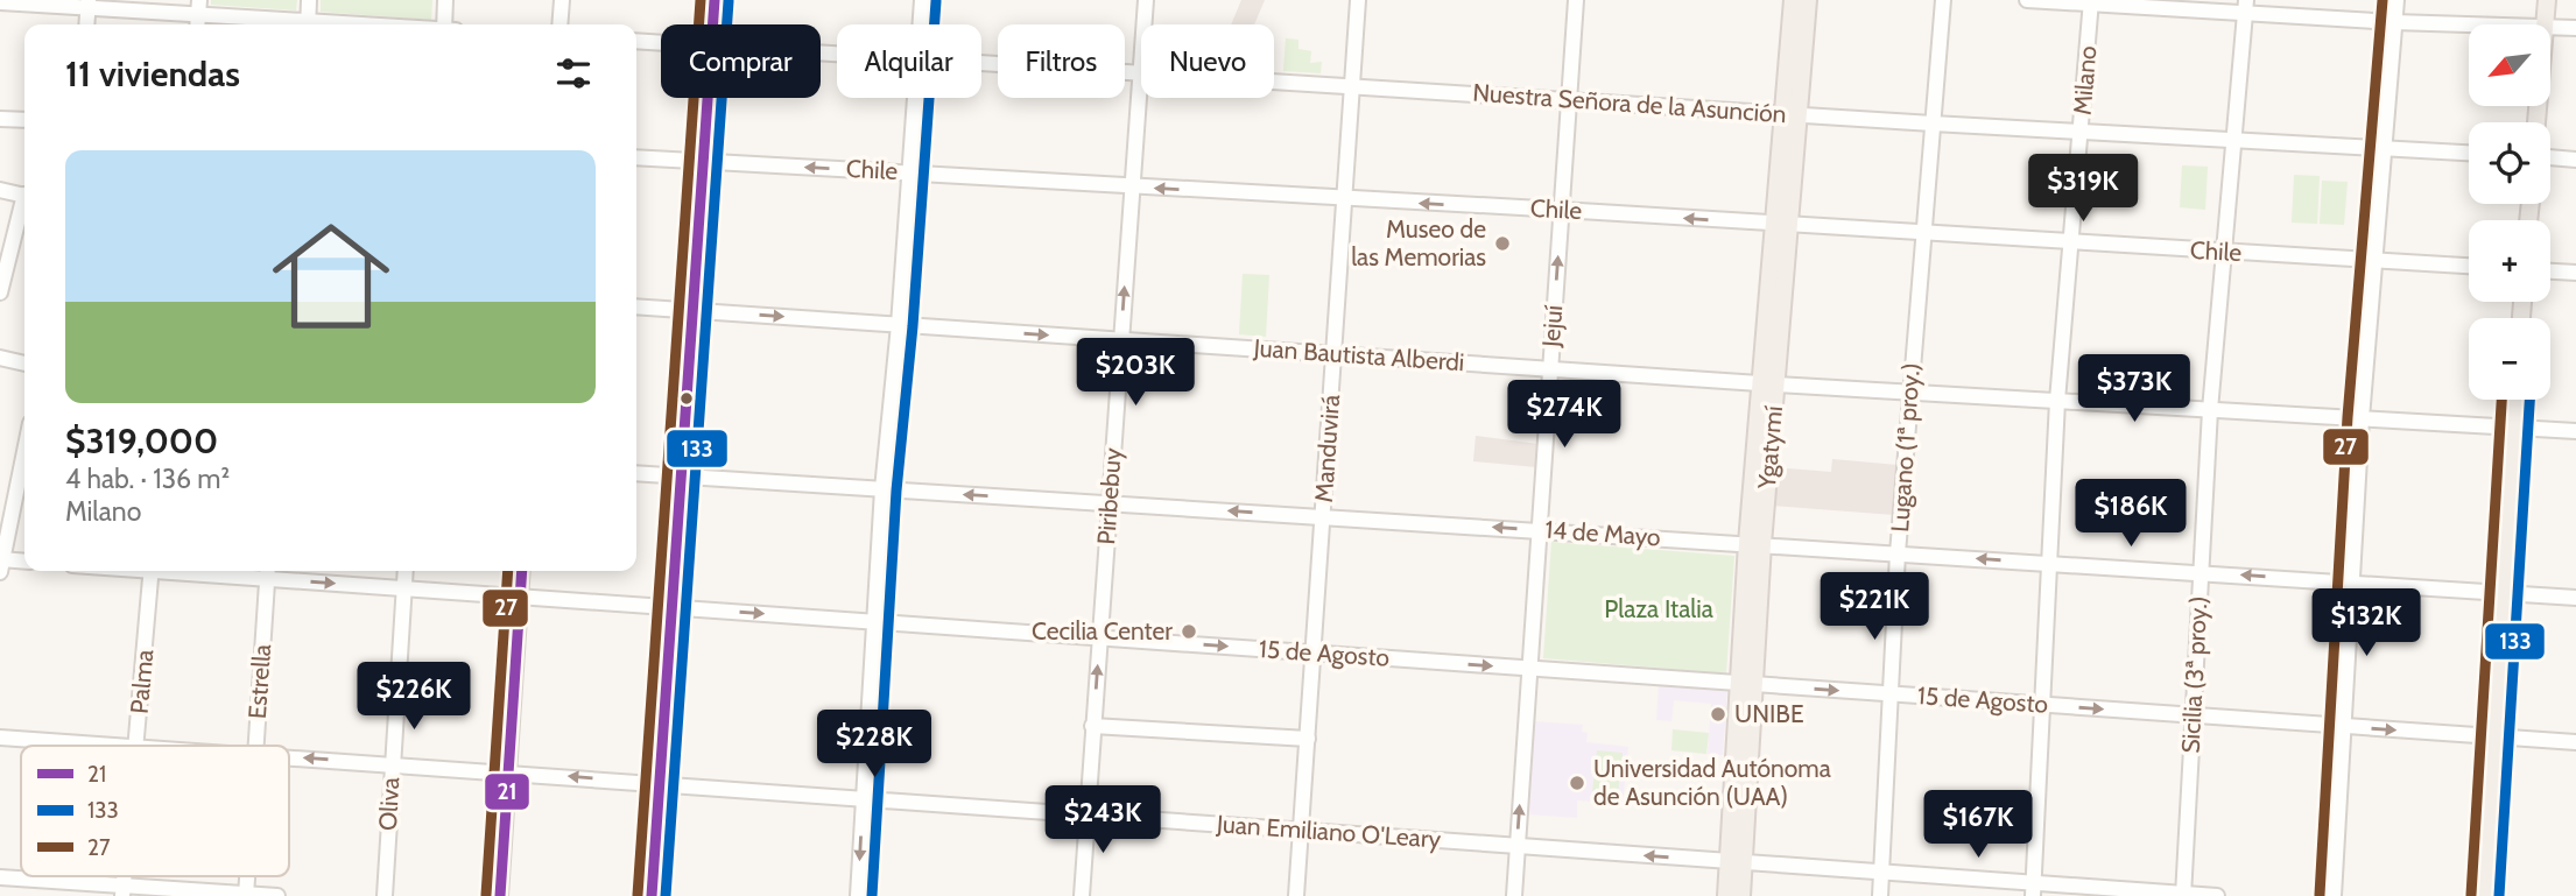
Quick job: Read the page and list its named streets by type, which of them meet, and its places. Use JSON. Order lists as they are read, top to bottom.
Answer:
{
  "streets": {
    "main road": ["Ygatymí"],
    "street": [
      "Milano",
      "Nuestra Señora de la Asunción",
      "Chile",
      "Jejuí",
      "Juan Bautista Alberdi",
      "Lugano (1ª proy.)",
      "Manduvirá",
      "Piribebuy",
      "14 de Mayo",
      "15 de Agosto",
      "Sicilia (3ª proy.)",
      "Palma",
      "Estrella",
      "Oliva",
      "Juan Emiliano O'Leary"
    ]
  },
  "crossings": [
    ["Milano", "Nuestra Señora de la Asunción"],
    ["Milano", "Chile"],
    ["Milano", "Juan Bautista Alberdi"],
    ["Milano", "14 de Mayo"],
    ["Milano", "15 de Agosto"],
    ["Milano", "Juan Emiliano O'Leary"],
    ["Nuestra Señora de la Asunción", "Jejuí"],
    ["Nuestra Señora de la Asunción", "Ygatymí"],
    ["Nuestra Señora de la Asunción", "Lugano (1ª proy.)"],
    ["Nuestra Señora de la Asunción", "Manduvirá"],
    ["Nuestra Señora de la Asunción", "Piribebuy"],
    ["Nuestra Señora de la Asunción", "Sicilia (3ª proy.)"],
    ["Chile", "Jejuí"],
    ["Chile", "Ygatymí"],
    ["Chile", "Lugano (1ª proy.)"],
    ["Chile", "Manduvirá"],
    ["Chile", "Piribebuy"],
    ["Chile", "Sicilia (3ª proy.)"],
    ["Jejuí", "Juan Bautista Alberdi"],
    ["Jejuí", "14 de Mayo"],
    ["Jejuí", "15 de Agosto"],
    ["Jejuí", "Juan Emiliano O'Leary"],
    ["Juan Bautista Alberdi", "Ygatymí"],
    ["Juan Bautista Alberdi", "Lugano (1ª proy.)"],
    ["Juan Bautista Alberdi", "Manduvirá"],
    ["Juan Bautista Alberdi", "Piribebuy"],
    ["Juan Bautista Alberdi", "Sicilia (3ª proy.)"],
    ["Ygatymí", "14 de Mayo"],
    ["Ygatymí", "15 de Agosto"],
    ["Ygatymí", "Juan Emiliano O'Leary"],
    ["Lugano (1ª proy.)", "14 de Mayo"],
    ["Lugano (1ª proy.)", "15 de Agosto"],
    ["Lugano (1ª proy.)", "Juan Emiliano O'Leary"],
    ["Manduvirá", "14 de Mayo"],
    ["Manduvirá", "15 de Agosto"],
    ["Manduvirá", "Juan Emiliano O'Leary"],
    ["Piribebuy", "14 de Mayo"],
    ["Piribebuy", "15 de Agosto"],
    ["Piribebuy", "Juan Emiliano O'Leary"],
    ["14 de Mayo", "Sicilia (3ª proy.)"],
    ["15 de Agosto", "Sicilia (3ª proy.)"],
    ["15 de Agosto", "Estrella"],
    ["15 de Agosto", "Oliva"],
    ["Sicilia (3ª proy.)", "Juan Emiliano O'Leary"],
    ["Oliva", "Juan Emiliano O'Leary"]
  ],
  "one_way": [
    "Chile",
    "Jejuí",
    "14 de Mayo",
    "15 de Agosto"
  ],
  "parks": ["Plaza Italia"],
  "places": [
    "Museo de las Memorias",
    "Cecilia Center",
    "UNIBE",
    "Universidad Autónoma de Asunción (UAA)"
  ],
  "lines": ["transit line 21", "transit line 27", "transit line 133"],
  "legend": ["21", "133", "27"],
  "north": "bottom left",
  "page": {
    "map_buttons": ["+", "−"],
    "chip": [
      "Comprar",
      "Alquilar",
      "Filtros",
      "Nuevo"
    ],
    "heading": "11 viviendas",
    "list": [
      {
        "name": "$319,000",
        "note": "4 hab. · 136 m² · Milano"
      }
    ],
    "price": [
      "$319K",
      "$203K",
      "$373K",
      "$274K",
      "$186K",
      "$221K",
      "$132K",
      "$226K",
      "$228K",
      "$243K",
      "$167K"
    ]
  }
}
